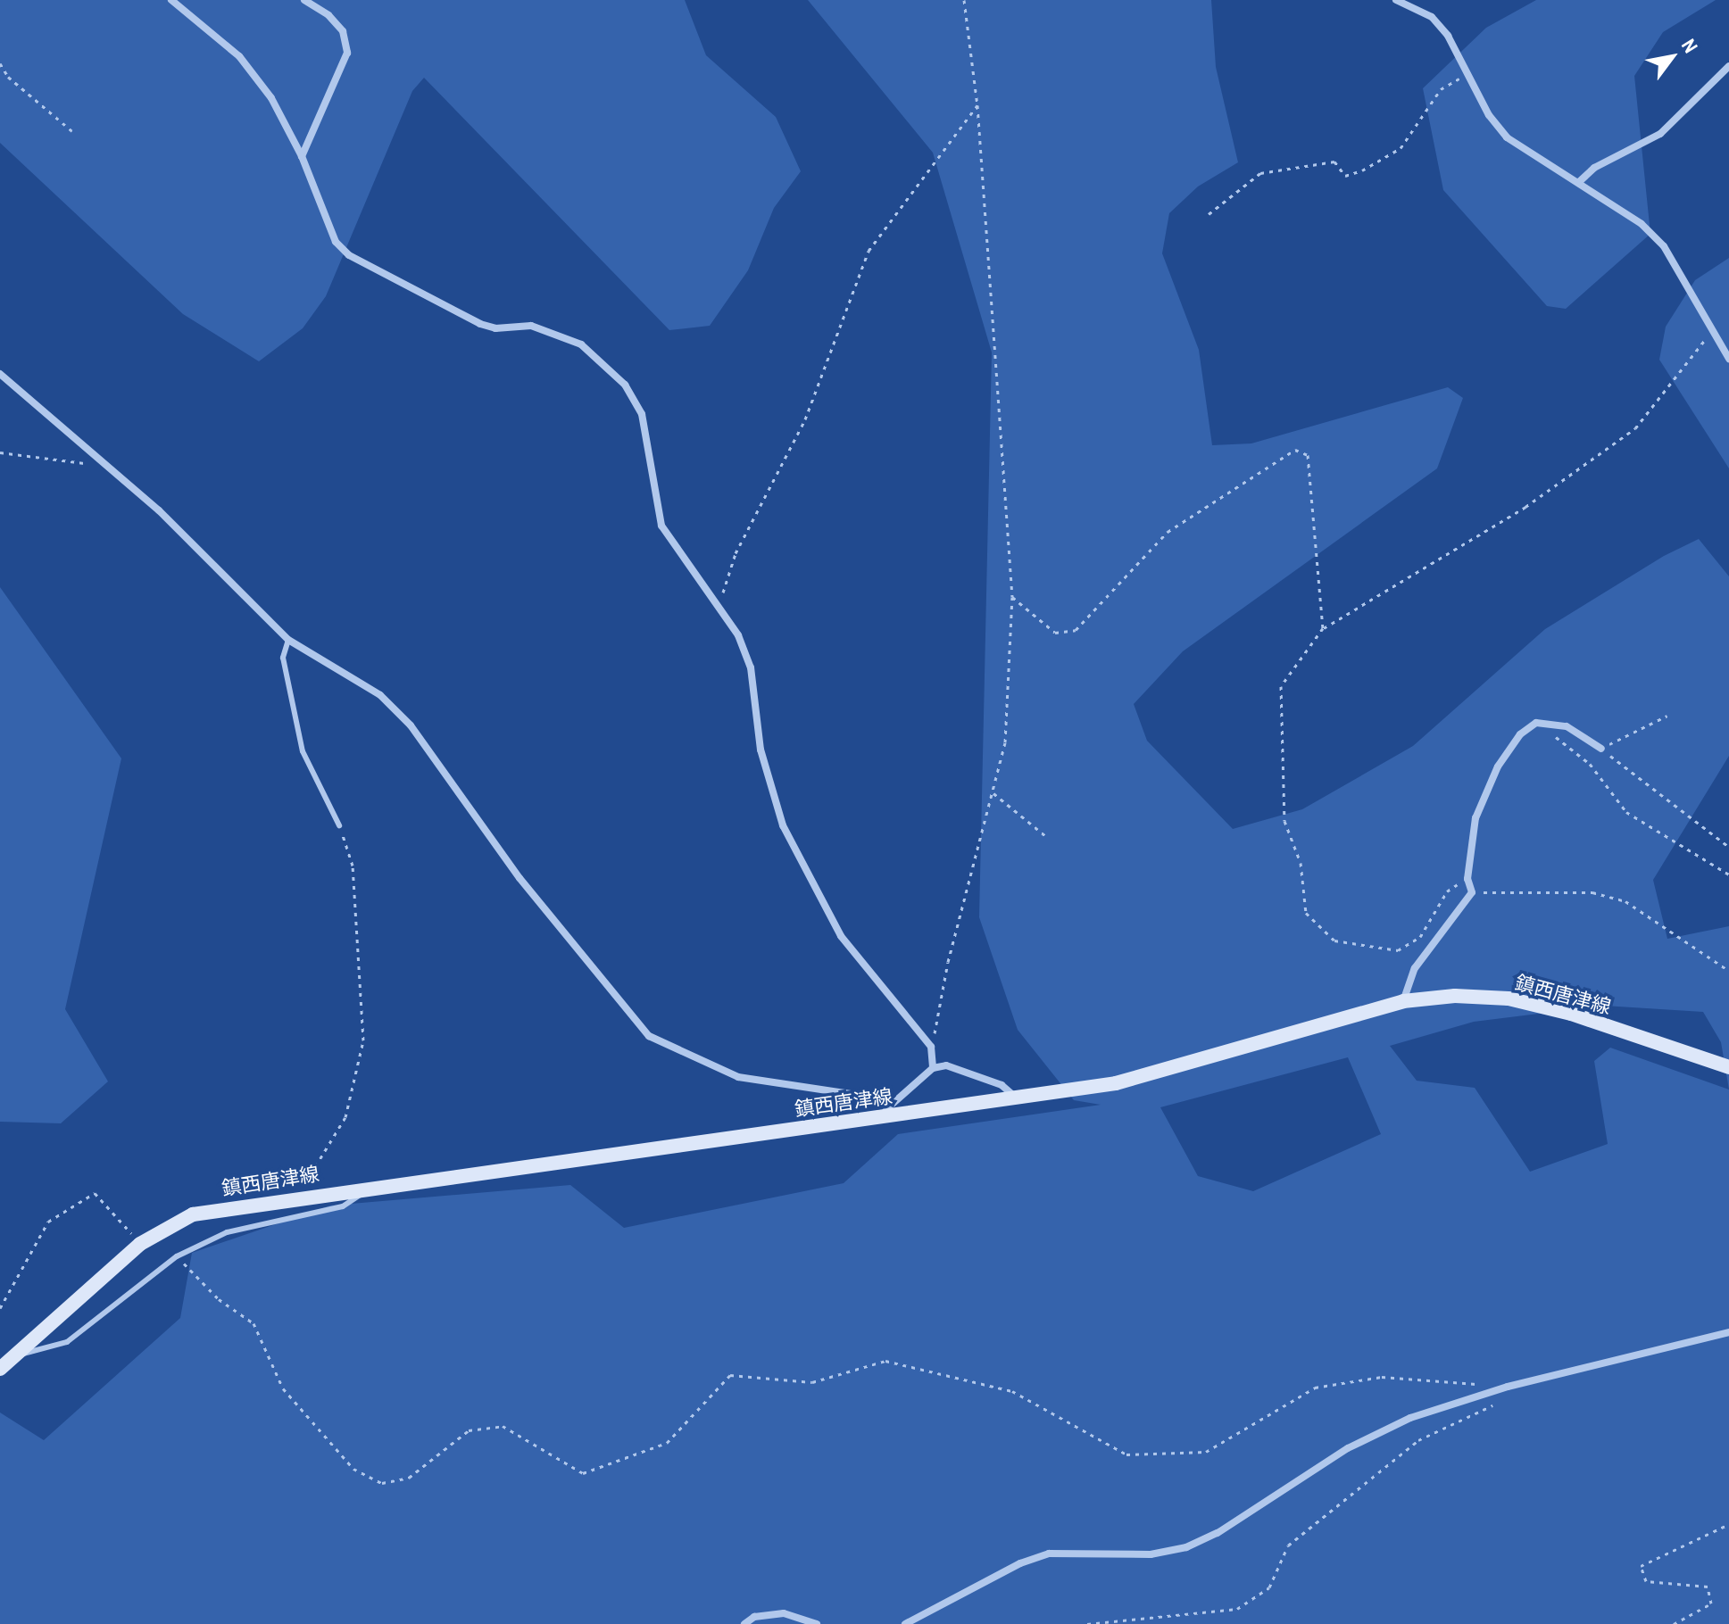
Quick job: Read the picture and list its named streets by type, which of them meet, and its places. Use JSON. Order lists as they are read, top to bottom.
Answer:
{
  "streets": {
    "main road": ["鎮西唐津線"]
  },
  "north": "top right"
}
